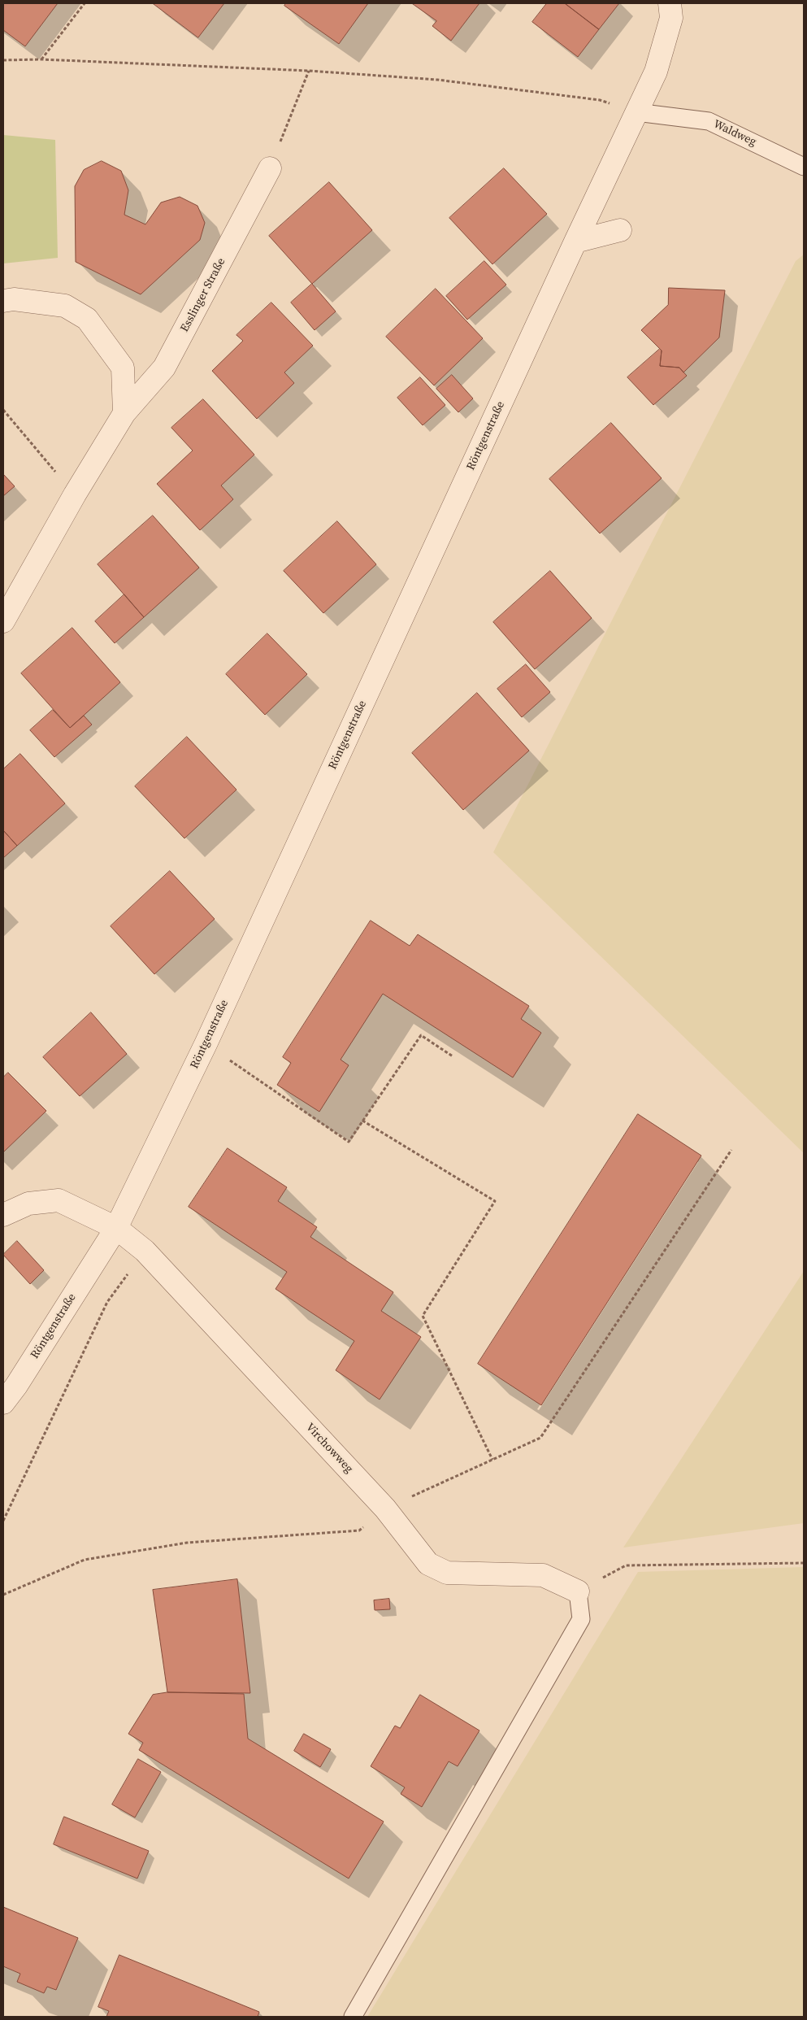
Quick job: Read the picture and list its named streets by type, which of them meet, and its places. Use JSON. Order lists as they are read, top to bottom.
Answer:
{
  "streets": {
    "street": ["Esslinger Straße", "Röntgenstraße", "Virchowweg"],
    "lane": ["Waldweg"]
  },
  "crossings": [
    ["Waldweg", "Röntgenstraße"],
    ["Röntgenstraße", "Virchowweg"]
  ]
}
